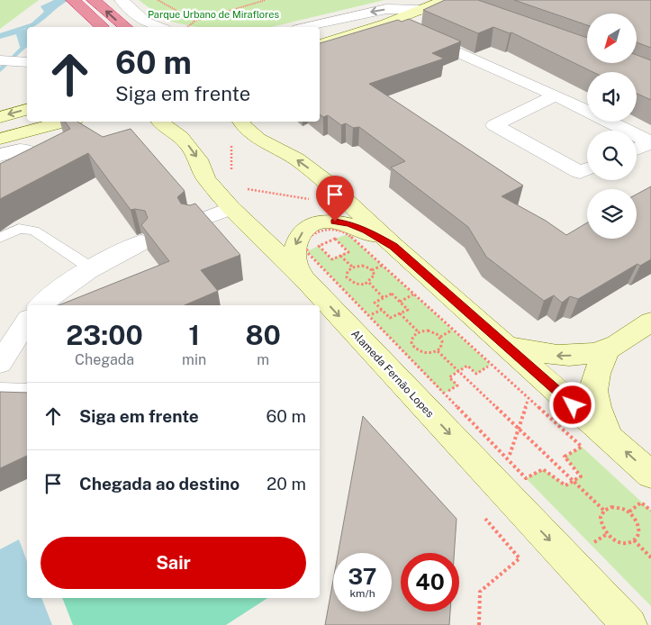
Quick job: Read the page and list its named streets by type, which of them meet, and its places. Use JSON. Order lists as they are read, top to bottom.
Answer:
{
  "streets": {
    "street": ["Alameda Fernão Lopes"]
  },
  "parks": ["Parque Urbano de Miraflores"],
  "north": "bottom left",
  "page": {
    "turn": ["60 m", "Siga em frente"],
    "eta": [
      "23:00",
      "Chegada",
      "1",
      "min",
      "80",
      "m"
    ],
    "list": [
      {
        "name": "Siga em frente",
        "value": "60 m"
      },
      {
        "name": "Chegada ao destino",
        "value": "20 m"
      }
    ],
    "buttons": "Sair",
    "speed": "37 km/h",
    "limit": "40"
  }
}
